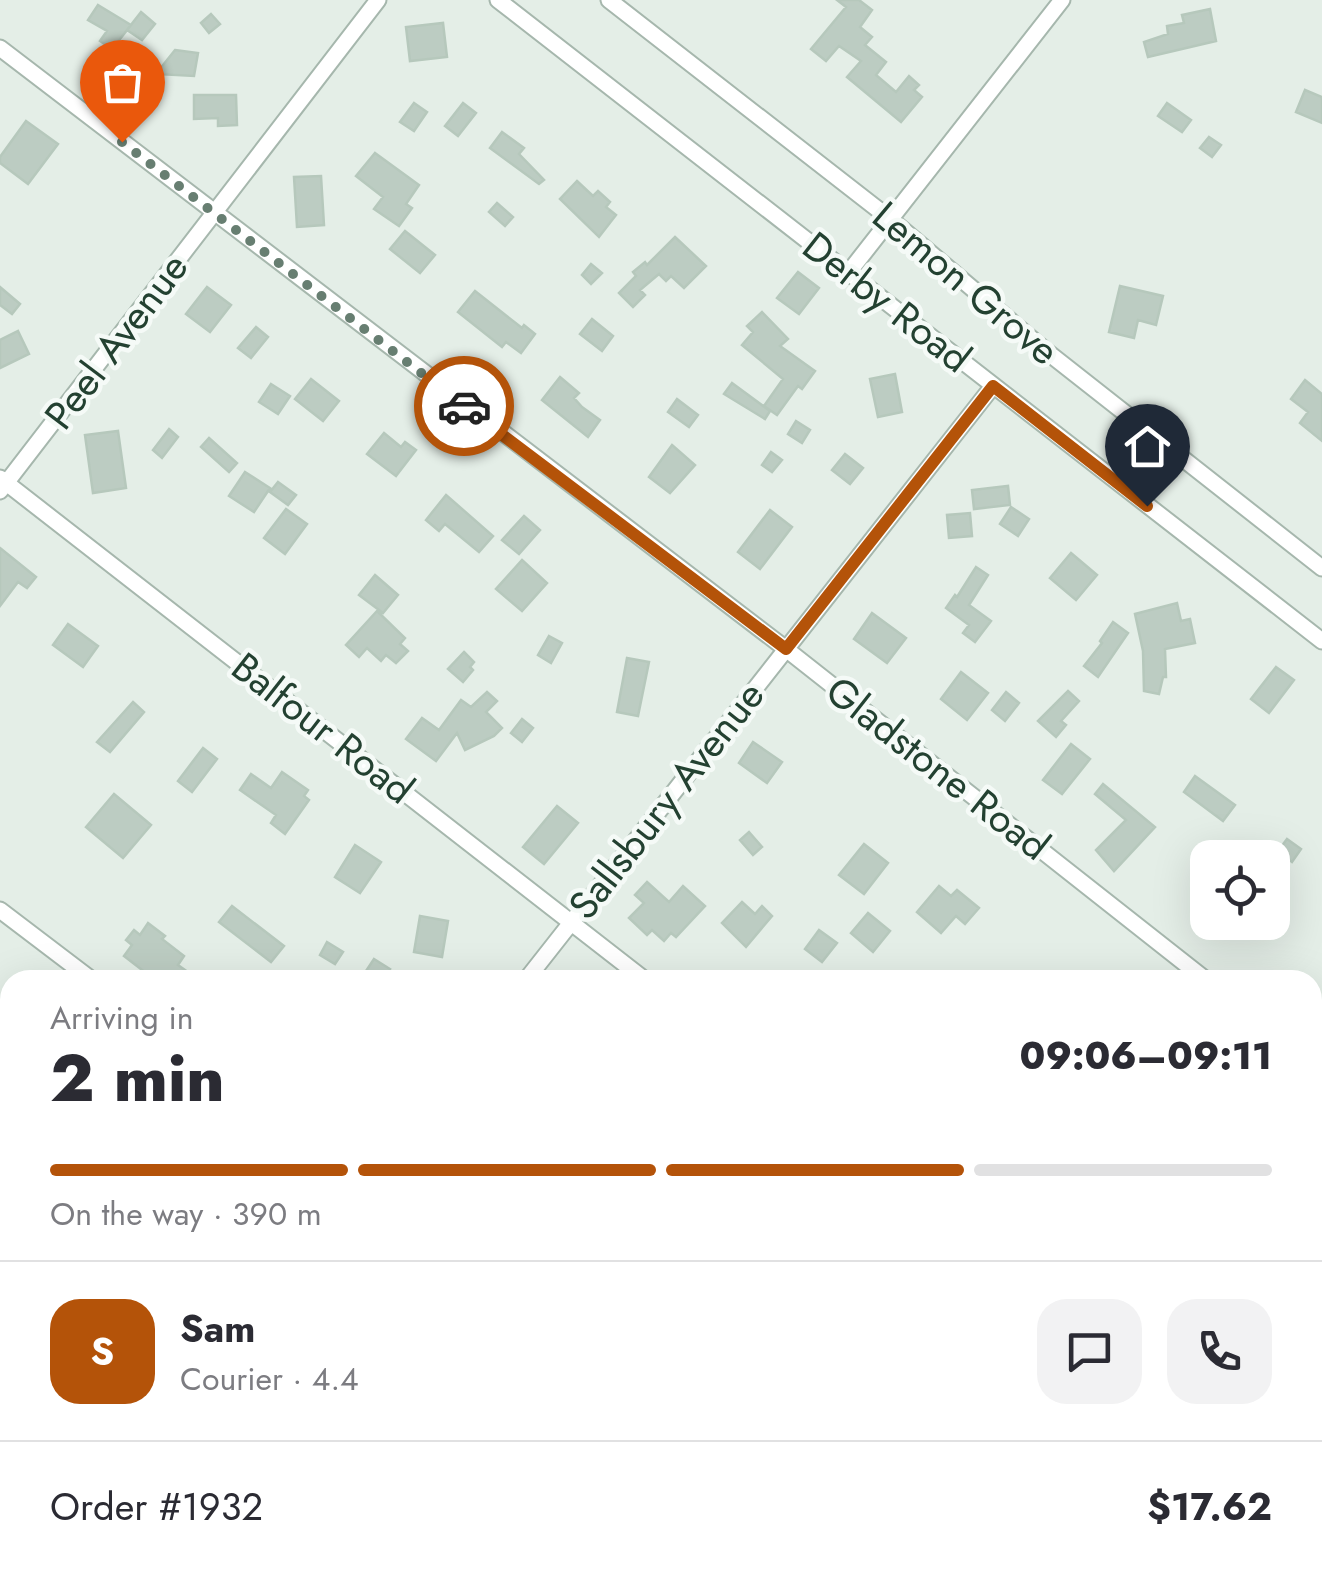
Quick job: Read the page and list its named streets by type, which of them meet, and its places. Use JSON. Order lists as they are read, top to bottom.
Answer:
{
  "streets": {
    "street": [
      "Lemon Grove",
      "Derby Road",
      "Peel Avenue",
      "Balfour Road",
      "Gladstone Road",
      "Sallsbury Avenue"
    ]
  },
  "crossings": [
    ["Derby Road", "Sallsbury Avenue"],
    ["Peel Avenue", "Balfour Road"],
    ["Peel Avenue", "Gladstone Road"],
    ["Balfour Road", "Sallsbury Avenue"],
    ["Gladstone Road", "Sallsbury Avenue"]
  ],
  "page": {
    "heading": ["2 min", "Arriving in", "09:06–09:11"],
    "panel": [
      "Sam",
      "Courier · 4.4",
      "Order #1932",
      "$17.62"
    ],
    "bar": "On the way · 390 m",
    "round": "S"
  }
}
